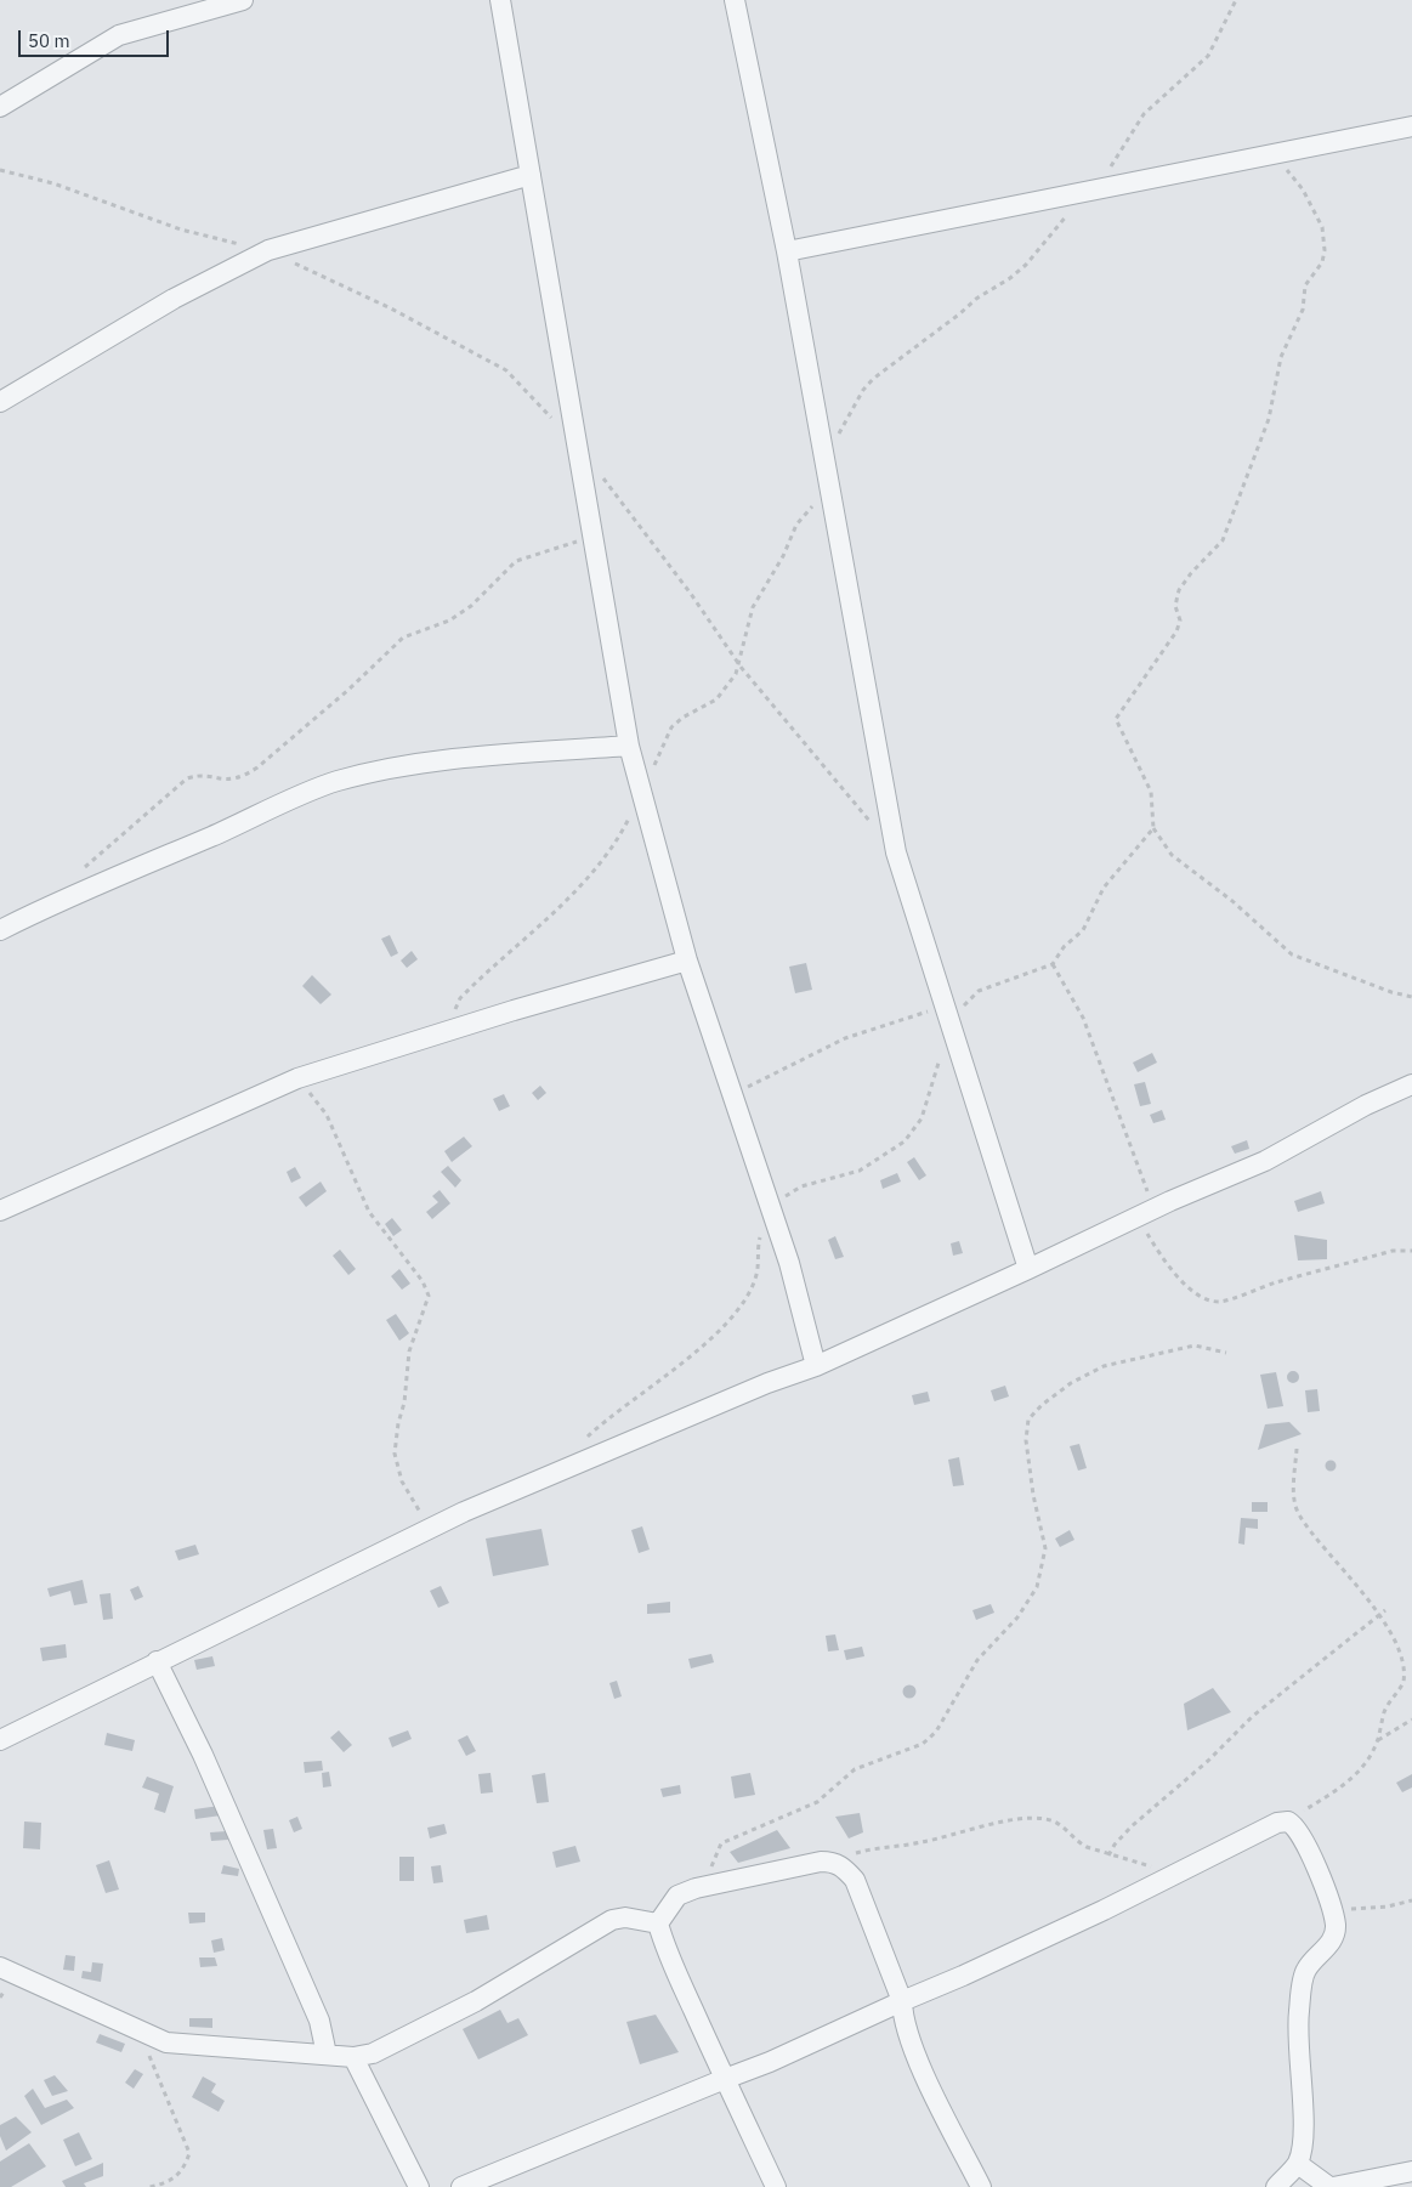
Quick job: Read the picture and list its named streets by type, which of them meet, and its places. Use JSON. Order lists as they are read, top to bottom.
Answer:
{
  "scale_bar": "50 m"
}
